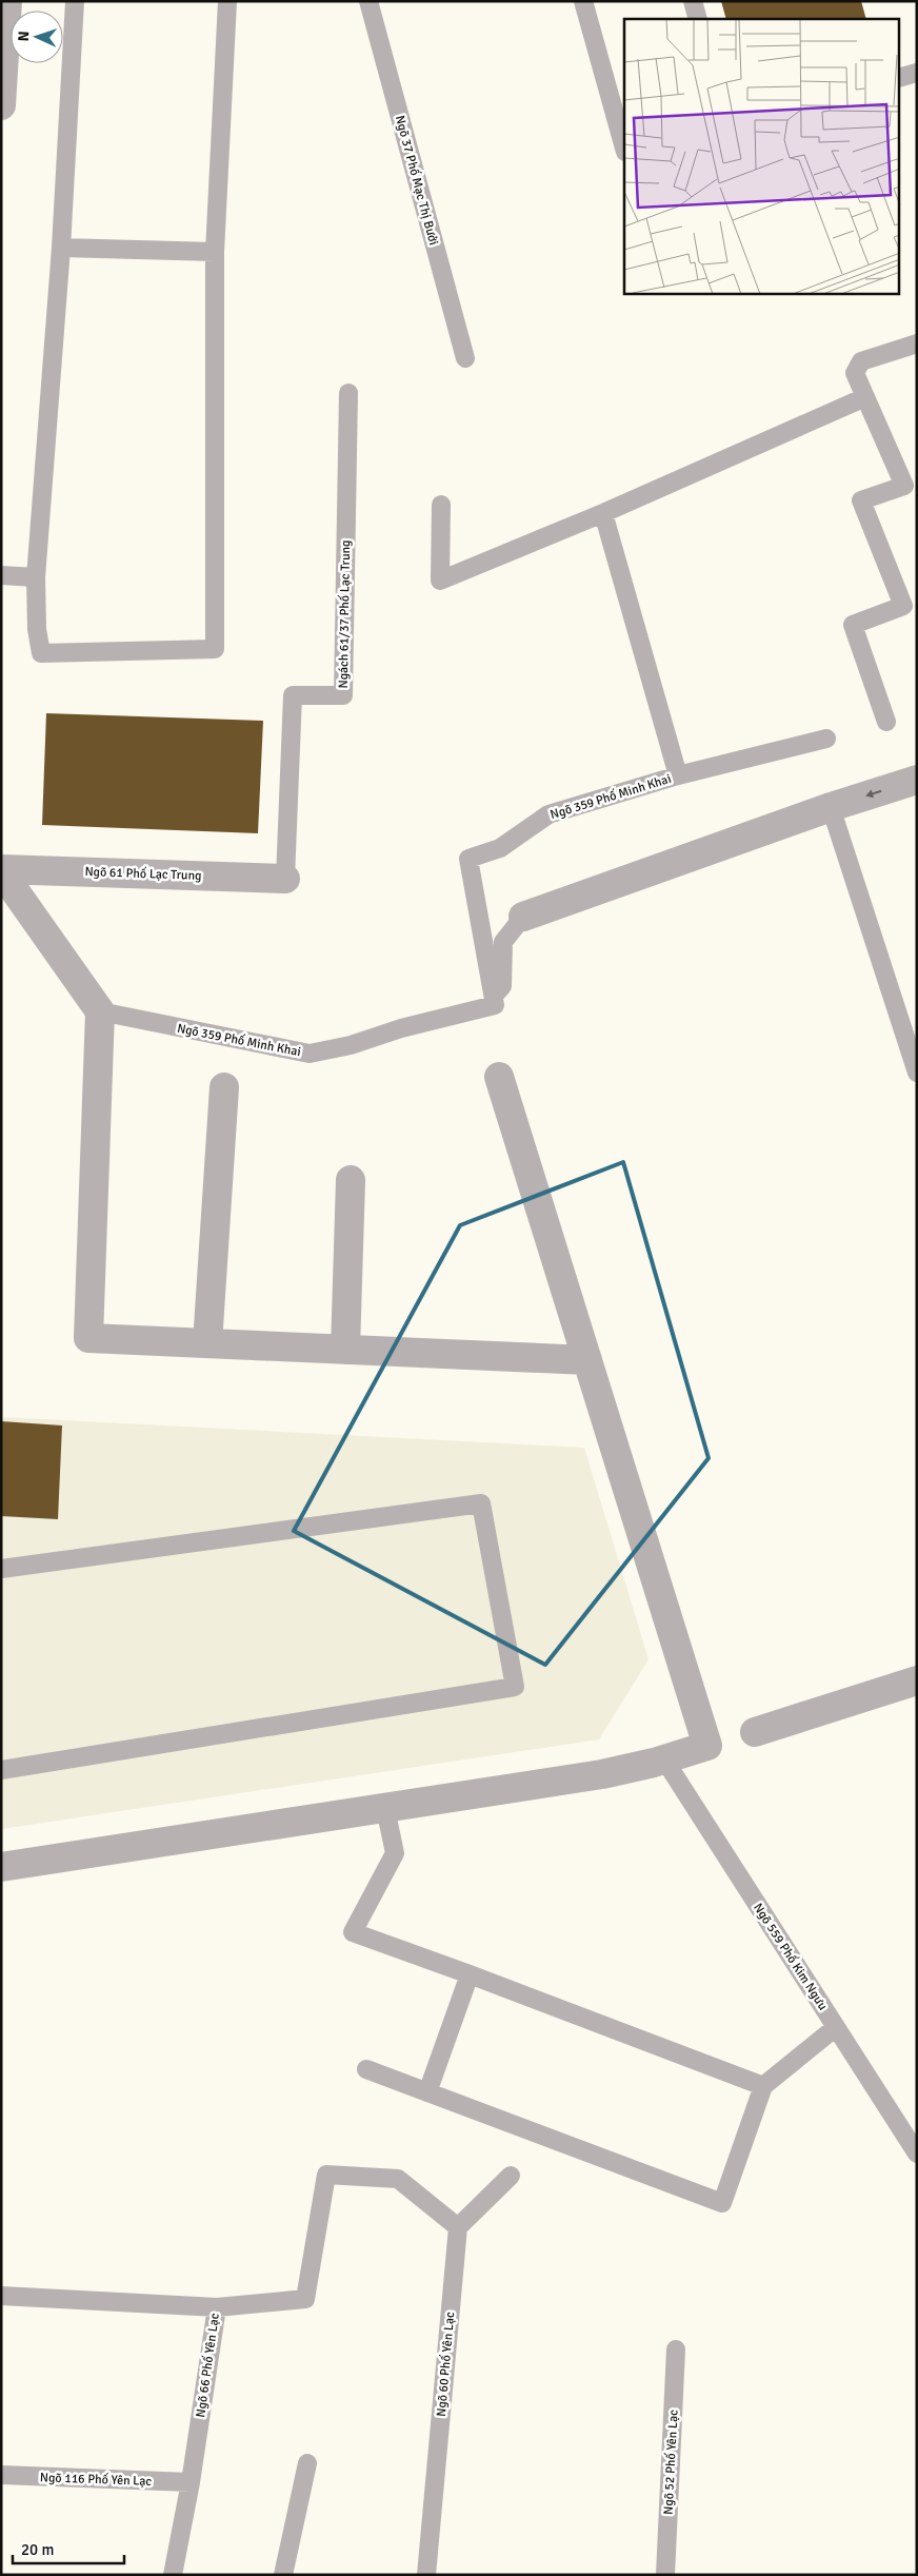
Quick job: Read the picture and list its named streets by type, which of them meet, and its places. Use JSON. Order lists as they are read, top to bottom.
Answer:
{
  "streets": {
    "street": ["Ngõ 61 Phố Lạc Trung"],
    "lane": [
      "Ngõ 37 Phố Mạc Thị Bưởi",
      "Ngách 61/37 Phố Lạc Trung",
      "Ngõ 359 Phố Minh Khai",
      "Ngõ 559 Phố Kim Ngưu",
      "Ngõ 60 Phố Yên Lạc",
      "Ngõ 66 Phố Yên Lạc",
      "Ngõ 52 Phố Yên Lạc",
      "Ngõ 116 Phố Yên Lạc"
    ]
  },
  "crossings": [
    ["Ngách 61/37 Phố Lạc Trung", "Ngõ 61 Phố Lạc Trung"],
    ["Ngõ 66 Phố Yên Lạc", "Ngõ 116 Phố Yên Lạc"]
  ],
  "scale_bar": "20 m",
  "north": "left"
}
